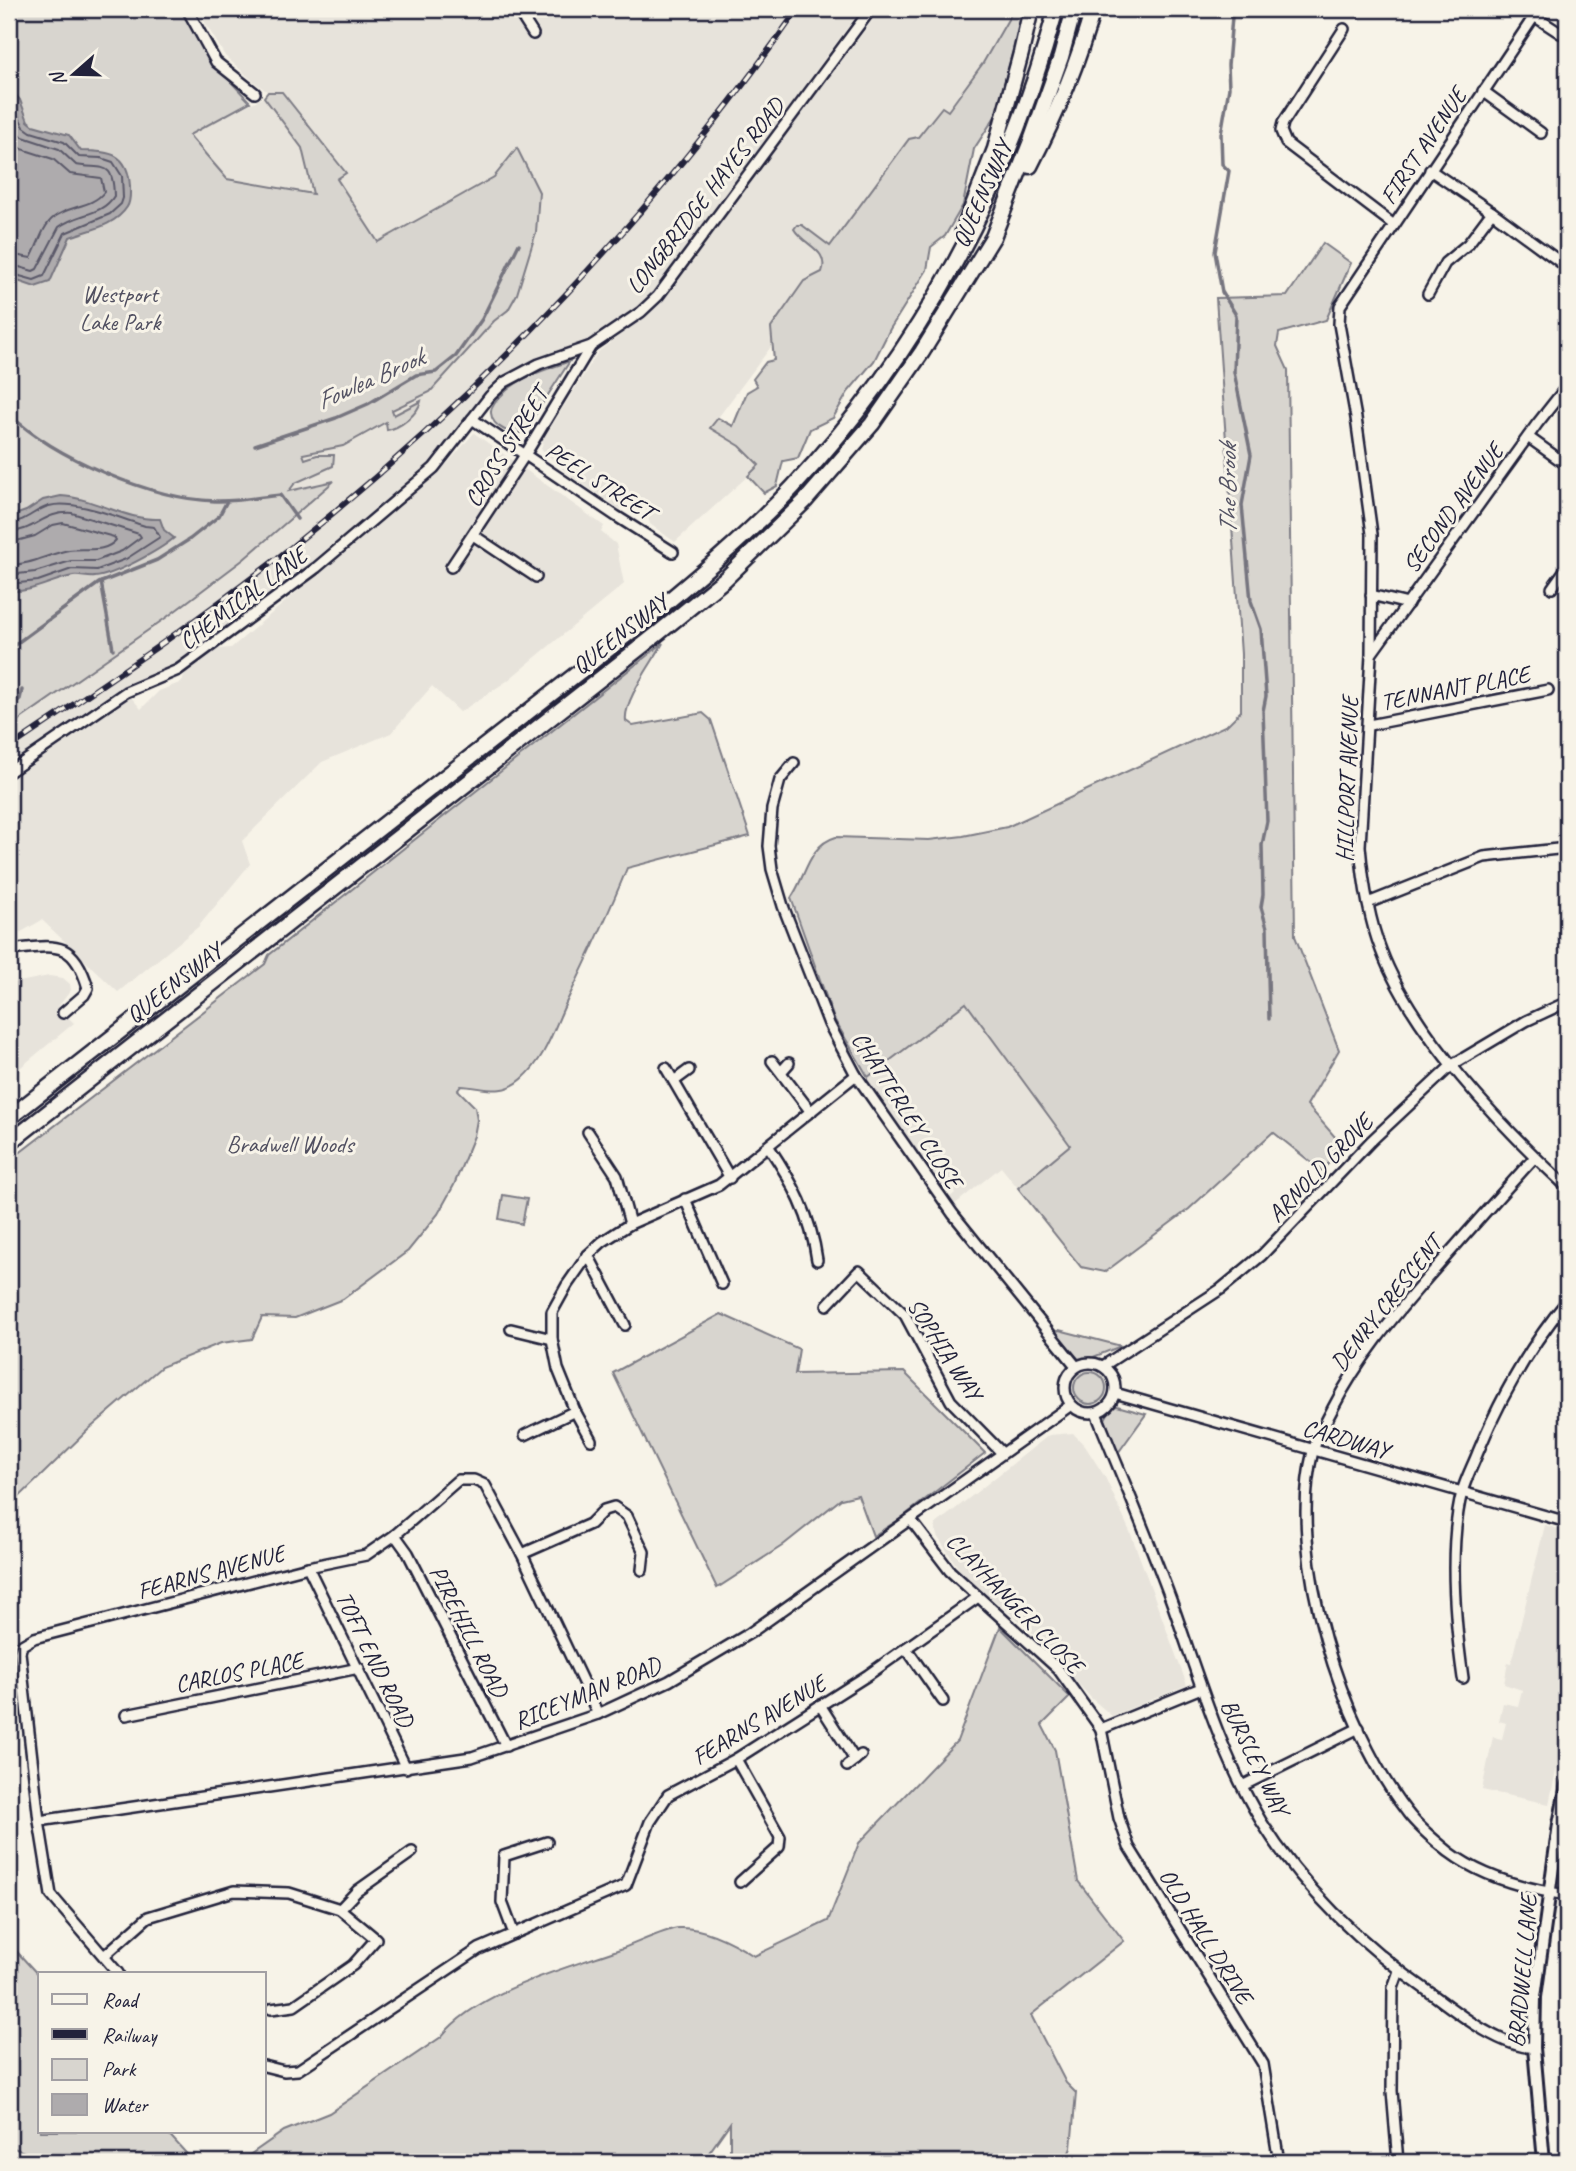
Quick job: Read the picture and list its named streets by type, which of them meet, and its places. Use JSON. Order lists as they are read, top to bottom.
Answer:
{
  "streets": {
    "highway": ["QUEENSWAY"],
    "street": [
      "FIRST AVENUE",
      "LONGBRIDGE HAYES ROAD",
      "CROSS STREET",
      "PEEL STREET",
      "SECOND AVENUE",
      "CHEMICAL LANE",
      "TENNANT PLACE",
      "HILLPORT AVENUE",
      "CHATTERLEY CLOSE",
      "ARNOLD GROVE",
      "DENRY CRESCENT",
      "SOPHIA WAY",
      "CARDWAY",
      "FEARNS AVENUE",
      "CLAYHANGER CLOSE",
      "PIREHILL ROAD",
      "TOFT END ROAD",
      "CARLOS PLACE",
      "RICEYMAN ROAD",
      "BURSLEY WAY",
      "OLD HALL DRIVE",
      "BRADWELL LANE"
    ]
  },
  "crossings": [
    ["FIRST AVENUE", "HILLPORT AVENUE"],
    ["LONGBRIDGE HAYES ROAD", "CROSS STREET"],
    ["LONGBRIDGE HAYES ROAD", "PEEL STREET"],
    ["LONGBRIDGE HAYES ROAD", "CHEMICAL LANE"],
    ["CROSS STREET", "PEEL STREET"],
    ["PEEL STREET", "CHEMICAL LANE"],
    ["SECOND AVENUE", "HILLPORT AVENUE"],
    ["TENNANT PLACE", "HILLPORT AVENUE"],
    ["HILLPORT AVENUE", "ARNOLD GROVE"],
    ["HILLPORT AVENUE", "DENRY CRESCENT"],
    ["CHATTERLEY CLOSE", "ARNOLD GROVE"],
    ["CHATTERLEY CLOSE", "CARDWAY"],
    ["CHATTERLEY CLOSE", "RICEYMAN ROAD"],
    ["CHATTERLEY CLOSE", "BURSLEY WAY"],
    ["ARNOLD GROVE", "CARDWAY"],
    ["ARNOLD GROVE", "RICEYMAN ROAD"],
    ["ARNOLD GROVE", "BURSLEY WAY"],
    ["DENRY CRESCENT", "CARDWAY"],
    ["DENRY CRESCENT", "BRADWELL LANE"],
    ["SOPHIA WAY", "RICEYMAN ROAD"],
    ["CARDWAY", "RICEYMAN ROAD"],
    ["CARDWAY", "BURSLEY WAY"],
    ["FEARNS AVENUE", "CLAYHANGER CLOSE"],
    ["FEARNS AVENUE", "PIREHILL ROAD"],
    ["FEARNS AVENUE", "TOFT END ROAD"],
    ["FEARNS AVENUE", "RICEYMAN ROAD"],
    ["CLAYHANGER CLOSE", "RICEYMAN ROAD"],
    ["CLAYHANGER CLOSE", "OLD HALL DRIVE"],
    ["PIREHILL ROAD", "RICEYMAN ROAD"],
    ["TOFT END ROAD", "CARLOS PLACE"],
    ["TOFT END ROAD", "RICEYMAN ROAD"],
    ["RICEYMAN ROAD", "BURSLEY WAY"],
    ["BURSLEY WAY", "BRADWELL LANE"]
  ],
  "water": ["Fowlea Brook", "The Brook"],
  "parks": ["Westport Lake Park", "Bradwell Woods"],
  "legend": [
    "Road",
    "Railway",
    "Park",
    "Water"
  ],
  "north": "left"
}
